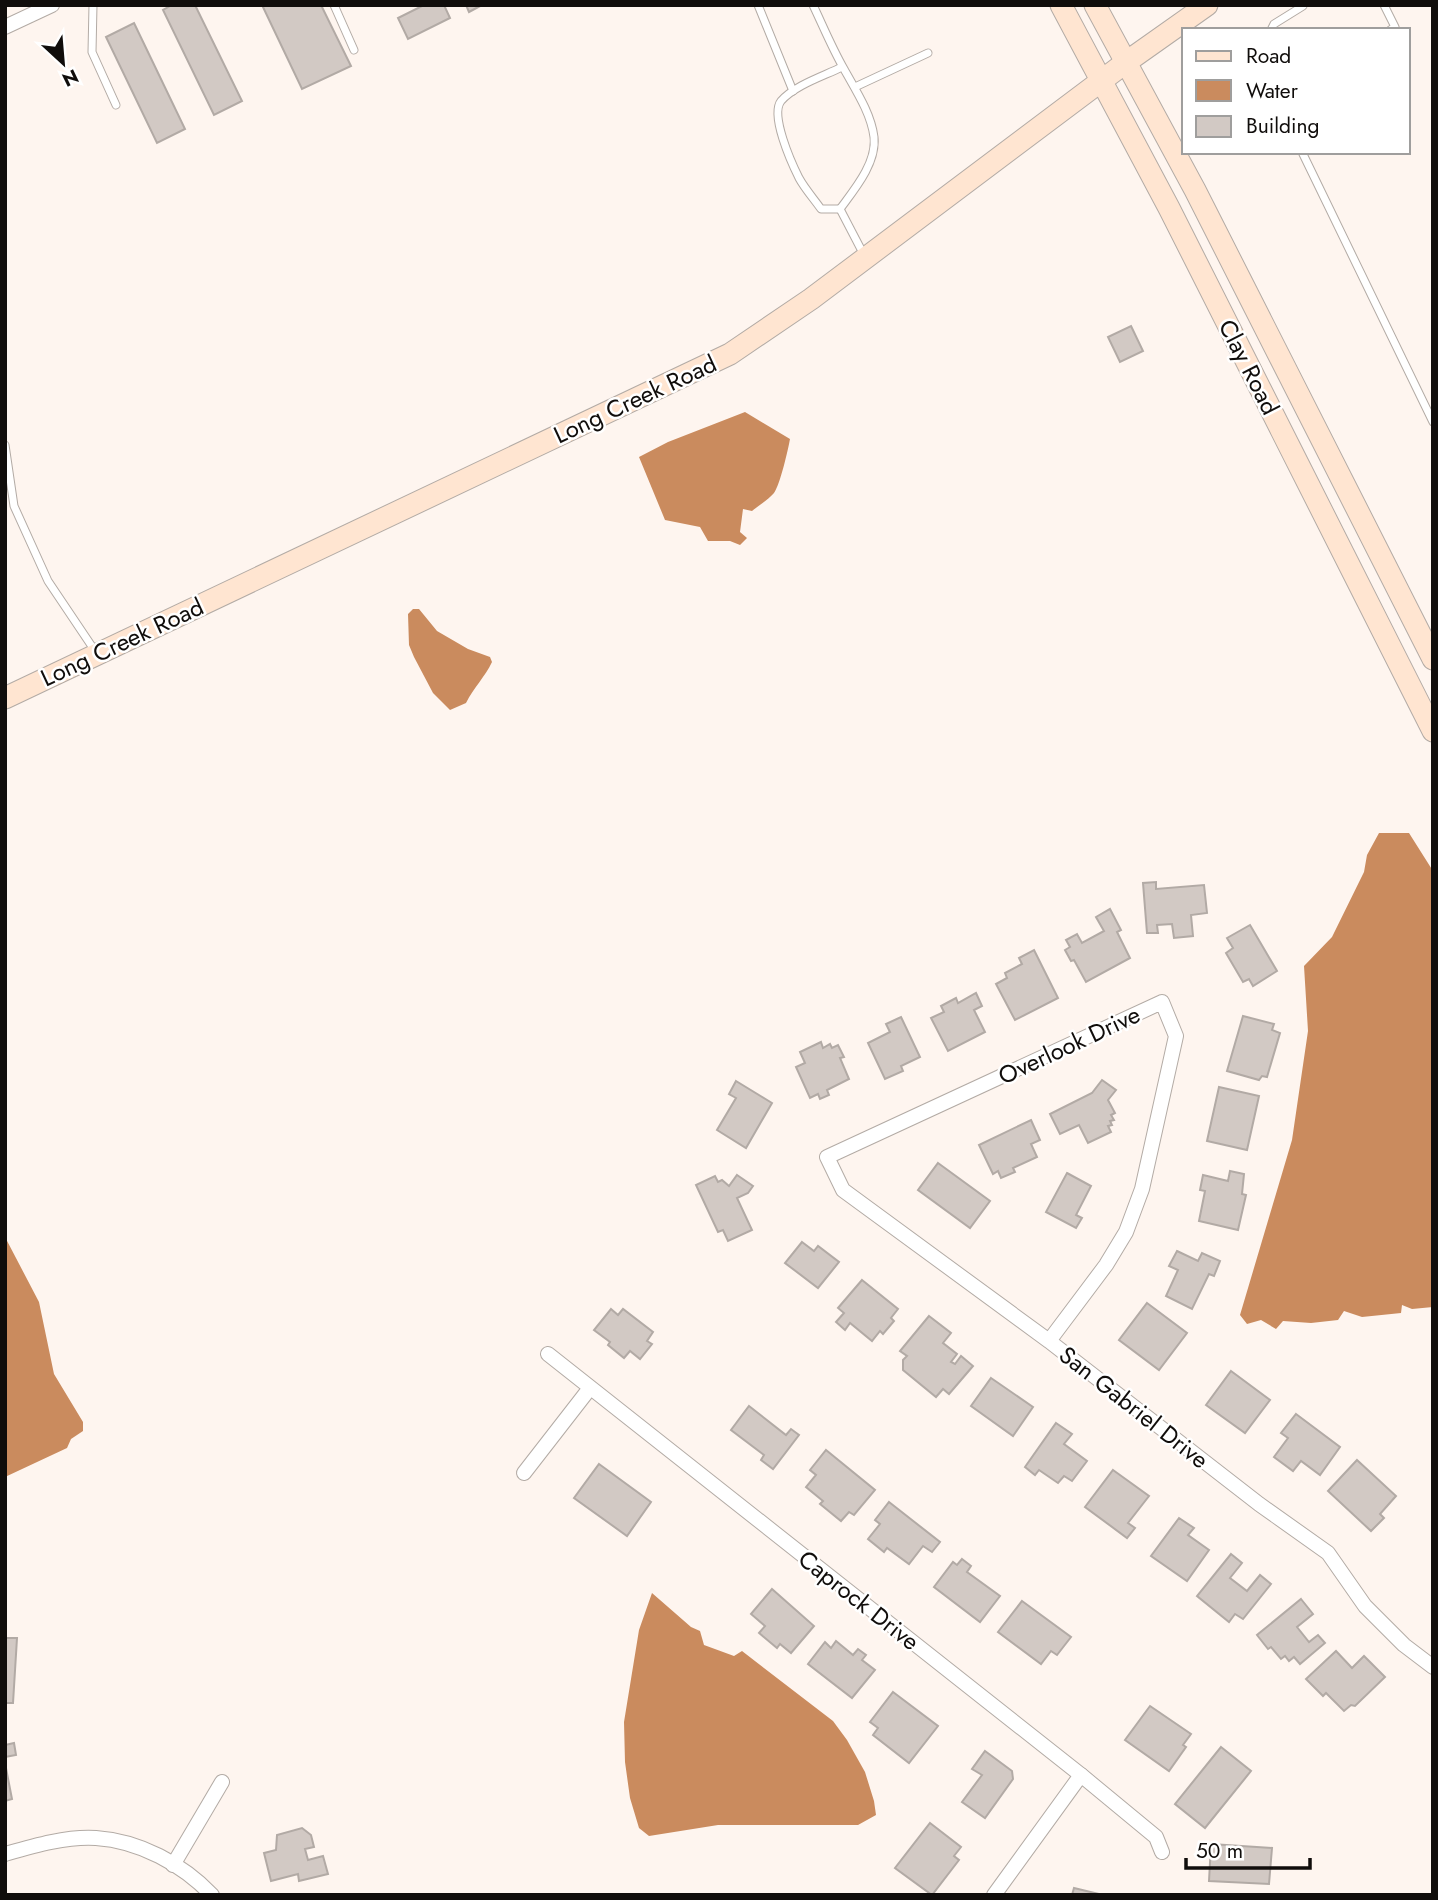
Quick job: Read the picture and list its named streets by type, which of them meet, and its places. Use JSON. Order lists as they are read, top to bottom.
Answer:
{
  "streets": {
    "main road": ["Clay Road", "Long Creek Road"],
    "street": ["Overlook Drive", "San Gabriel Drive", "Caprock Drive"]
  },
  "crossings": [
    ["Clay Road", "Long Creek Road"],
    ["Overlook Drive", "San Gabriel Drive"]
  ],
  "legend": ["Road", "Water", "Building"],
  "scale_bar": "50 m",
  "north": "bottom right"
}
